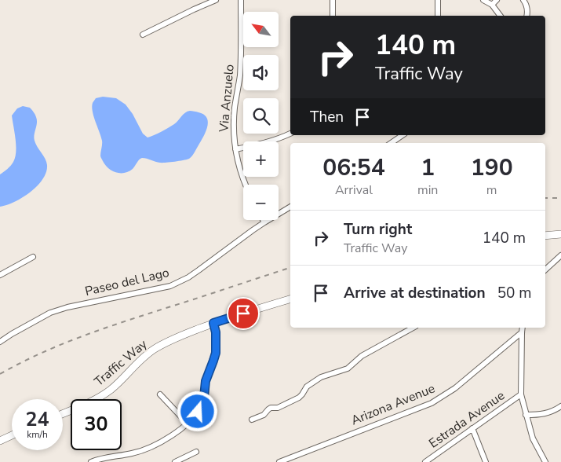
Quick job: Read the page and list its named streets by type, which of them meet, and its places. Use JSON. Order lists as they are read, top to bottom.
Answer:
{
  "streets": {
    "street": [
      "Via Anzuelo",
      "Paseo del Lago",
      "Traffic Way",
      "Arizona Avenue",
      "Estrada Avenue"
    ]
  },
  "north": "top left",
  "page": {
    "map_buttons": ["+", "−"],
    "turn": ["140 m", "Traffic Way"],
    "then": "Then",
    "eta": [
      "06:54",
      "Arrival",
      "1",
      "min",
      "190",
      "m"
    ],
    "list": [
      {
        "name": "Turn right",
        "note": "Traffic Way",
        "value": "140 m"
      },
      {
        "name": "Arrive at destination",
        "value": "50 m"
      }
    ],
    "speed": "24 km/h",
    "limit": "30"
  }
}
